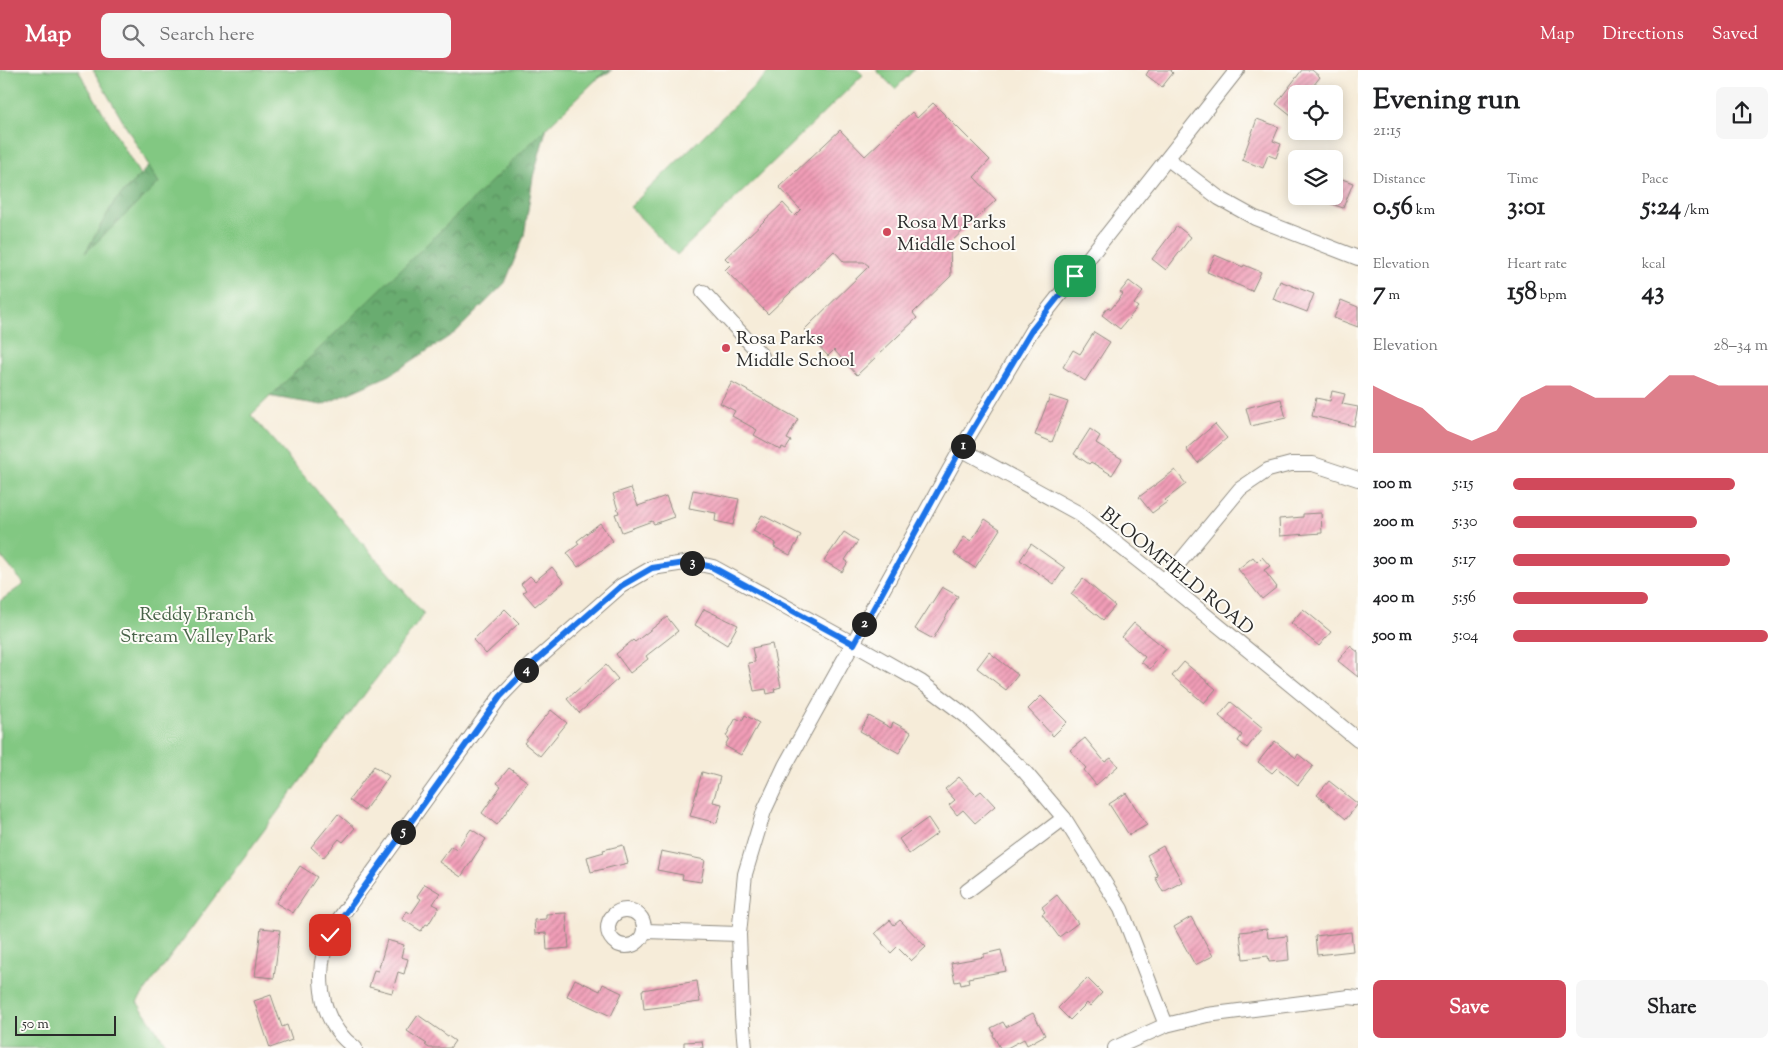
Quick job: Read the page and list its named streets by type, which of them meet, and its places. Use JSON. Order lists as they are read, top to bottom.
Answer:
{
  "streets": {
    "street": ["BLOOMFIELD ROAD"]
  },
  "parks": ["Reddy Branch Stream Valley Park"],
  "places": ["Rosa M Parks Middle School", "Rosa Parks Middle School"],
  "scale_bar": "50 m",
  "page": {
    "header": "Map",
    "search": "Search here",
    "nav": ["Map", "Directions", "Saved"],
    "heading": ["Evening run", "21:15"],
    "stats": [
      ["Distance", "0.56 km"],
      ["Time", "3:01"],
      ["Pace", "5:24 /km"],
      ["Elevation", "7 m"],
      ["Heart rate", "158 bpm"],
      ["kcal", "43"]
    ],
    "chart": ["Elevation", "28–34 m"],
    "pins": [
      "1",
      "3",
      "2",
      "4",
      "5"
    ],
    "list": [
      {
        "name": "100 m",
        "note": "5:15"
      },
      {
        "name": "200 m",
        "note": "5:30"
      },
      {
        "name": "300 m",
        "note": "5:17"
      },
      {
        "name": "400 m",
        "note": "5:56"
      },
      {
        "name": "500 m",
        "note": "5:04"
      }
    ],
    "buttons": ["Save", "Share"],
    "scale": "50 m"
  }
}
